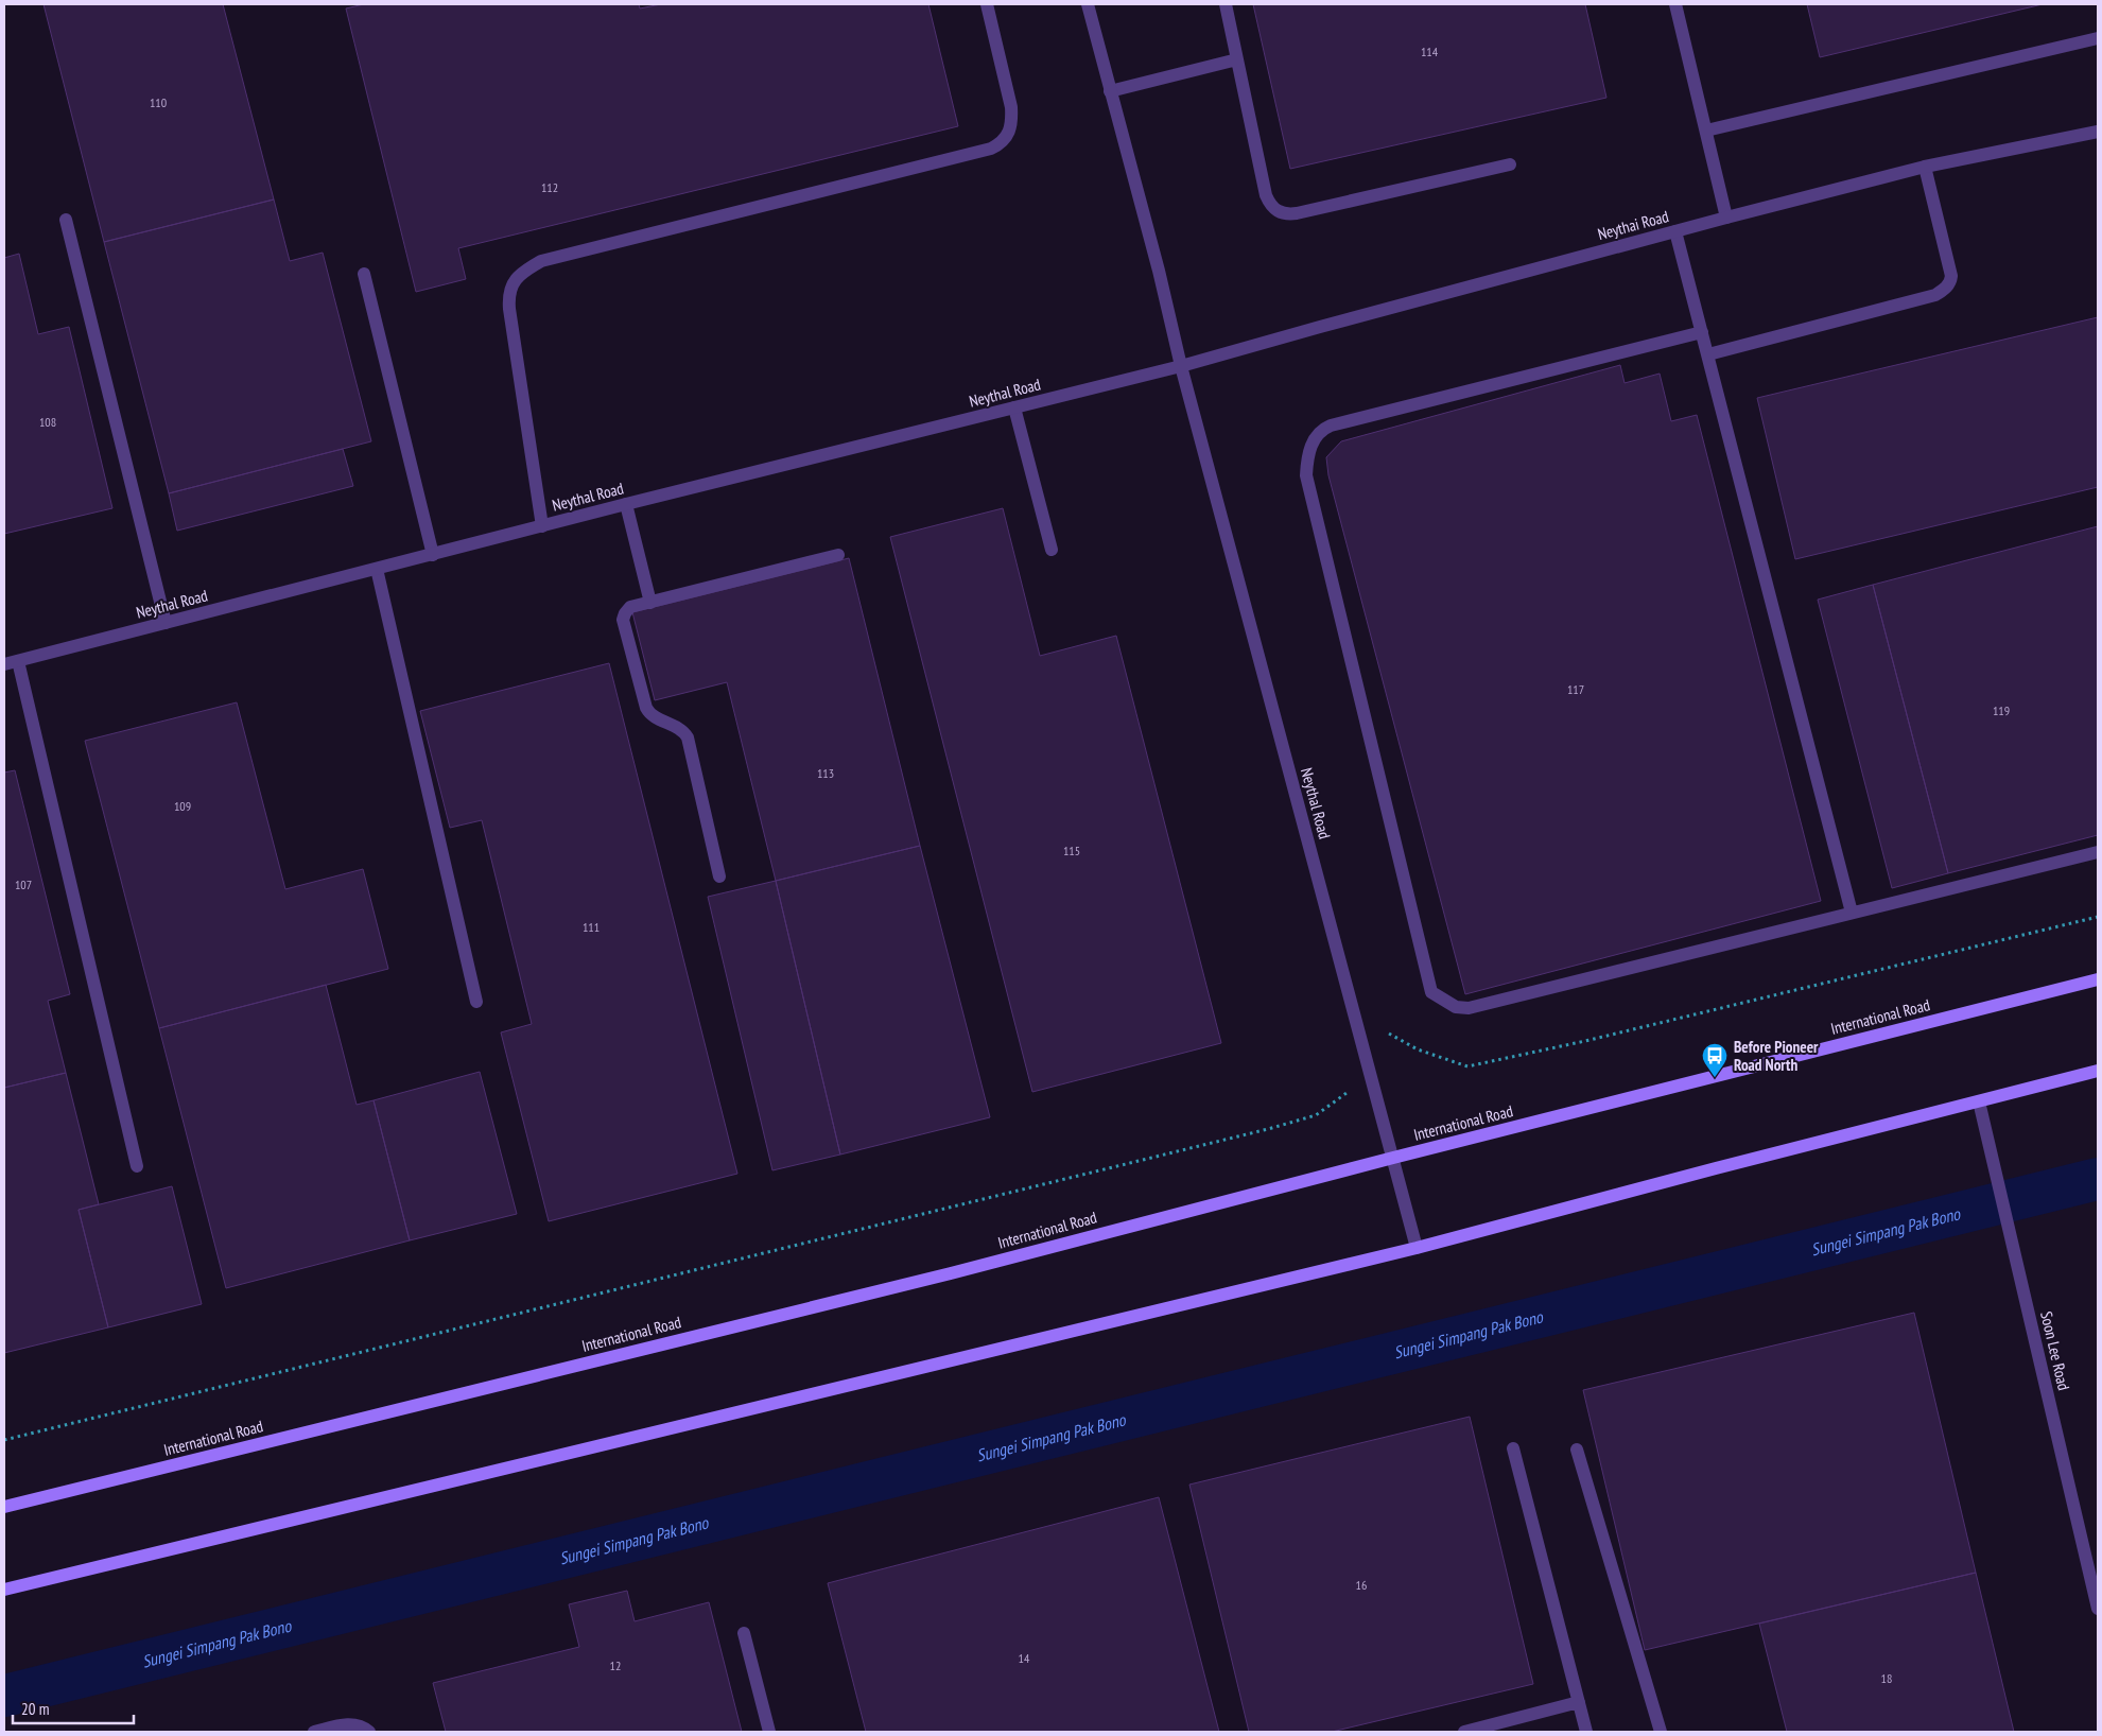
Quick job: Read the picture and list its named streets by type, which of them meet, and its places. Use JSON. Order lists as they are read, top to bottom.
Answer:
{
  "streets": {
    "main road": ["International Road"],
    "street": ["Neythai Road", "Neythal Road", "Soon Lee Road"]
  },
  "crossings": [
    ["Neythai Road", "Neythal Road"],
    ["Neythal Road", "International Road"]
  ],
  "water": ["Sungei Simpang Pak Bono"],
  "places": {
    "bus stop": ["Before Pioneer Road North"]
  },
  "house_numbers": [
    "114",
    "110",
    "112",
    "108",
    "117",
    "119",
    "113",
    "109",
    "115",
    "107",
    "111",
    "16",
    "14",
    "12",
    "18"
  ],
  "scale_bar": "20 m"
}
